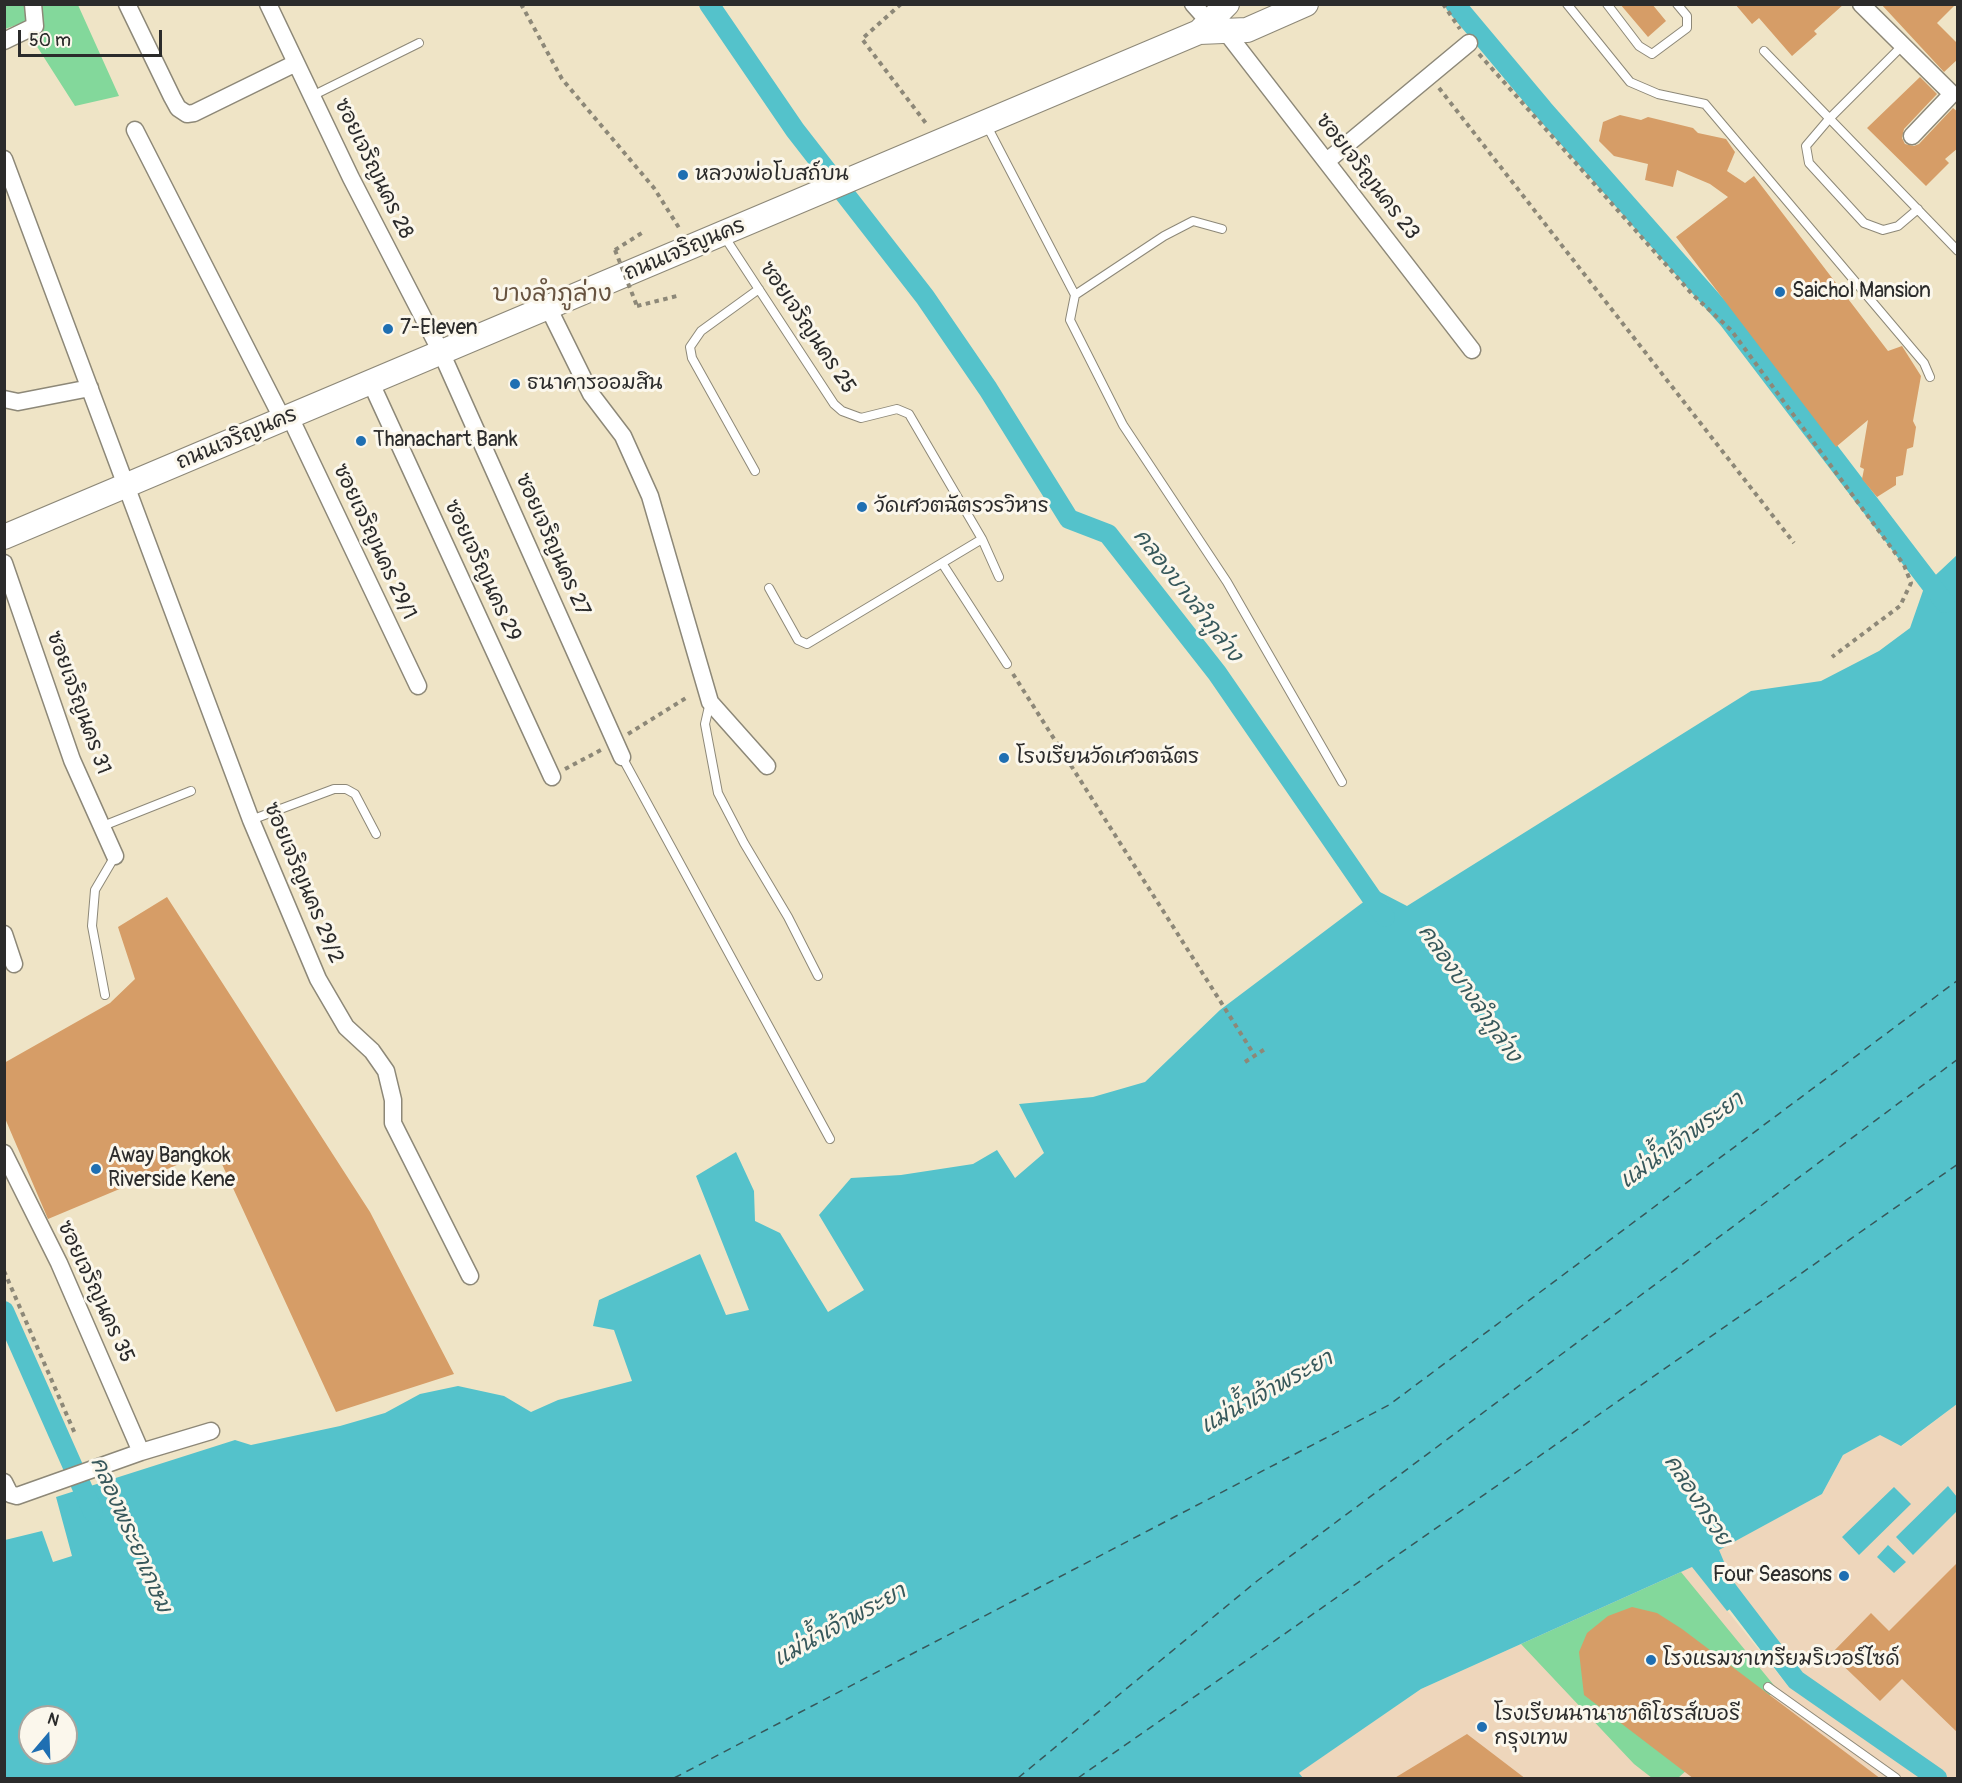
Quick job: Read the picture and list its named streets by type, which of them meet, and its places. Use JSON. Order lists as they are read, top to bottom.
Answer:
{
  "streets": {
    "main road": ["ถนนเจริญนคร"],
    "street": [
      "ซอยเจริญนคร 28",
      "ซอยเจริญนคร 23",
      "ซอยเจริญนคร 29/1",
      "ซอยเจริญนคร 27",
      "ซอยเจริญนคร 29",
      "ซอยเจริญนคร 31",
      "ซอยเจริญนคร 29/2",
      "ซอยเจริญนคร 35"
    ],
    "lane": ["ซอยเจริญนคร 25"]
  },
  "crossings": [
    ["ซอยเจริญนคร 28", "ถนนเจริญนคร"],
    ["ซอยเจริญนคร 28", "ซอยเจริญนคร 27"],
    ["ซอยเจริญนคร 23", "ถนนเจริญนคร"],
    ["ถนนเจริญนคร", "ซอยเจริญนคร 25"],
    ["ถนนเจริญนคร", "ซอยเจริญนคร 29/1"],
    ["ถนนเจริญนคร", "ซอยเจริญนคร 27"],
    ["ถนนเจริญนคร", "ซอยเจริญนคร 29"],
    ["ถนนเจริญนคร", "ซอยเจริญนคร 29/2"]
  ],
  "districts": ["บางลำภูล่าง"],
  "water": [
    "คลองบางลำภูล่าง",
    "แม่น้ำเจ้าพระยา",
    "คลองกรวย",
    "คลองพระยาเกษม"
  ],
  "places": [
    "หลวงพ่อโบสถ์บน",
    "Saichol Mansion",
    "7-Eleven",
    "ธนาคารออมสิน",
    "Thanachart Bank",
    "วัดเศวตฉัตรวรวิหาร",
    "โรงเรียนวัดเศวตฉัตร",
    "Away Bangkok Riverside Kene",
    "Four Seasons",
    "โรงแรมชาเทรียมริเวอร์ไซด์",
    "โรงเรียนนานาชาติโชรส์เบอรี กรุงเทพ"
  ],
  "scale_bar": "50 m",
  "north": "top"
}
